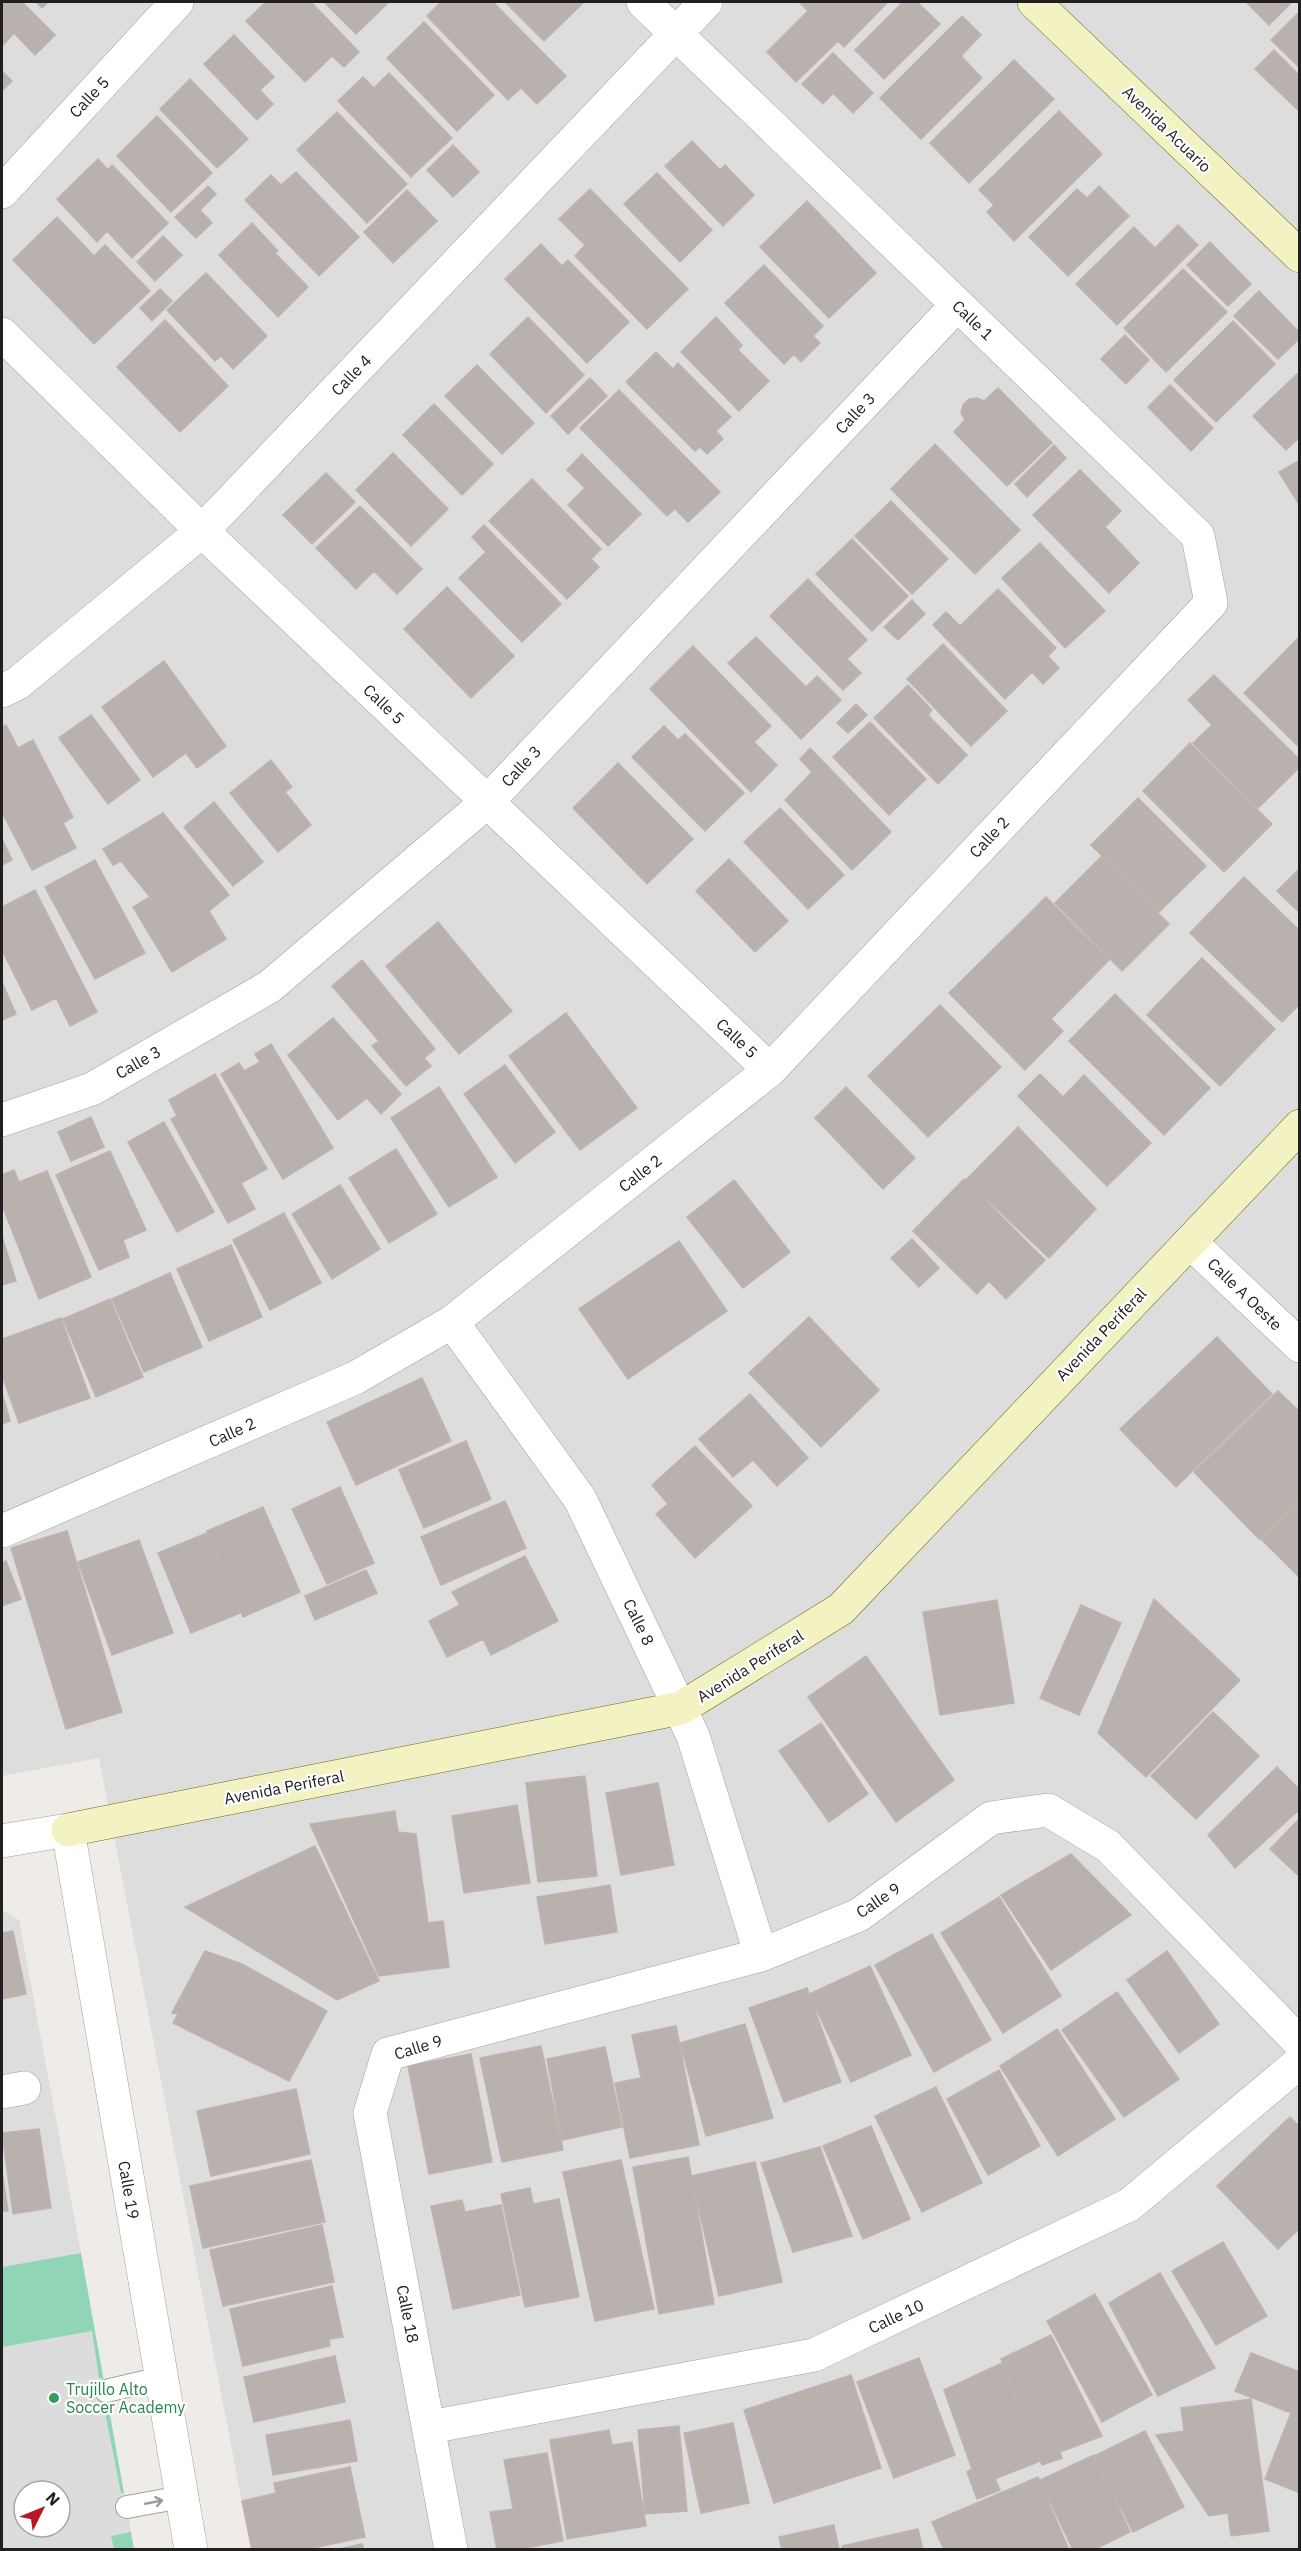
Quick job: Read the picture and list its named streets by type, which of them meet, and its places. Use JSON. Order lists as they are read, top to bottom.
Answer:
{
  "streets": {
    "street": [
      "Calle 5",
      "Avenida Acuario",
      "Calle 1",
      "Calle 4",
      "Calle 3",
      "Calle 2",
      "Calle A Oeste",
      "Avenida Periferal",
      "Calle 8",
      "Calle 9",
      "Calle 19",
      "Calle 18",
      "Calle 10"
    ]
  },
  "crossings": [
    ["Calle 5", "Calle 4"],
    ["Calle 5", "Calle 3"],
    ["Calle 5", "Calle 2"],
    ["Calle 1", "Calle 4"],
    ["Calle 1", "Calle 3"],
    ["Calle 1", "Calle 2"],
    ["Calle 2", "Calle 8"],
    ["Calle A Oeste", "Avenida Periferal"],
    ["Avenida Periferal", "Calle 8"],
    ["Avenida Periferal", "Calle 19"],
    ["Calle 8", "Calle 9"],
    ["Calle 9", "Calle 18"],
    ["Calle 18", "Calle 10"]
  ],
  "places": ["Trujillo Alto Soccer Academy"],
  "north": "top right"
}
